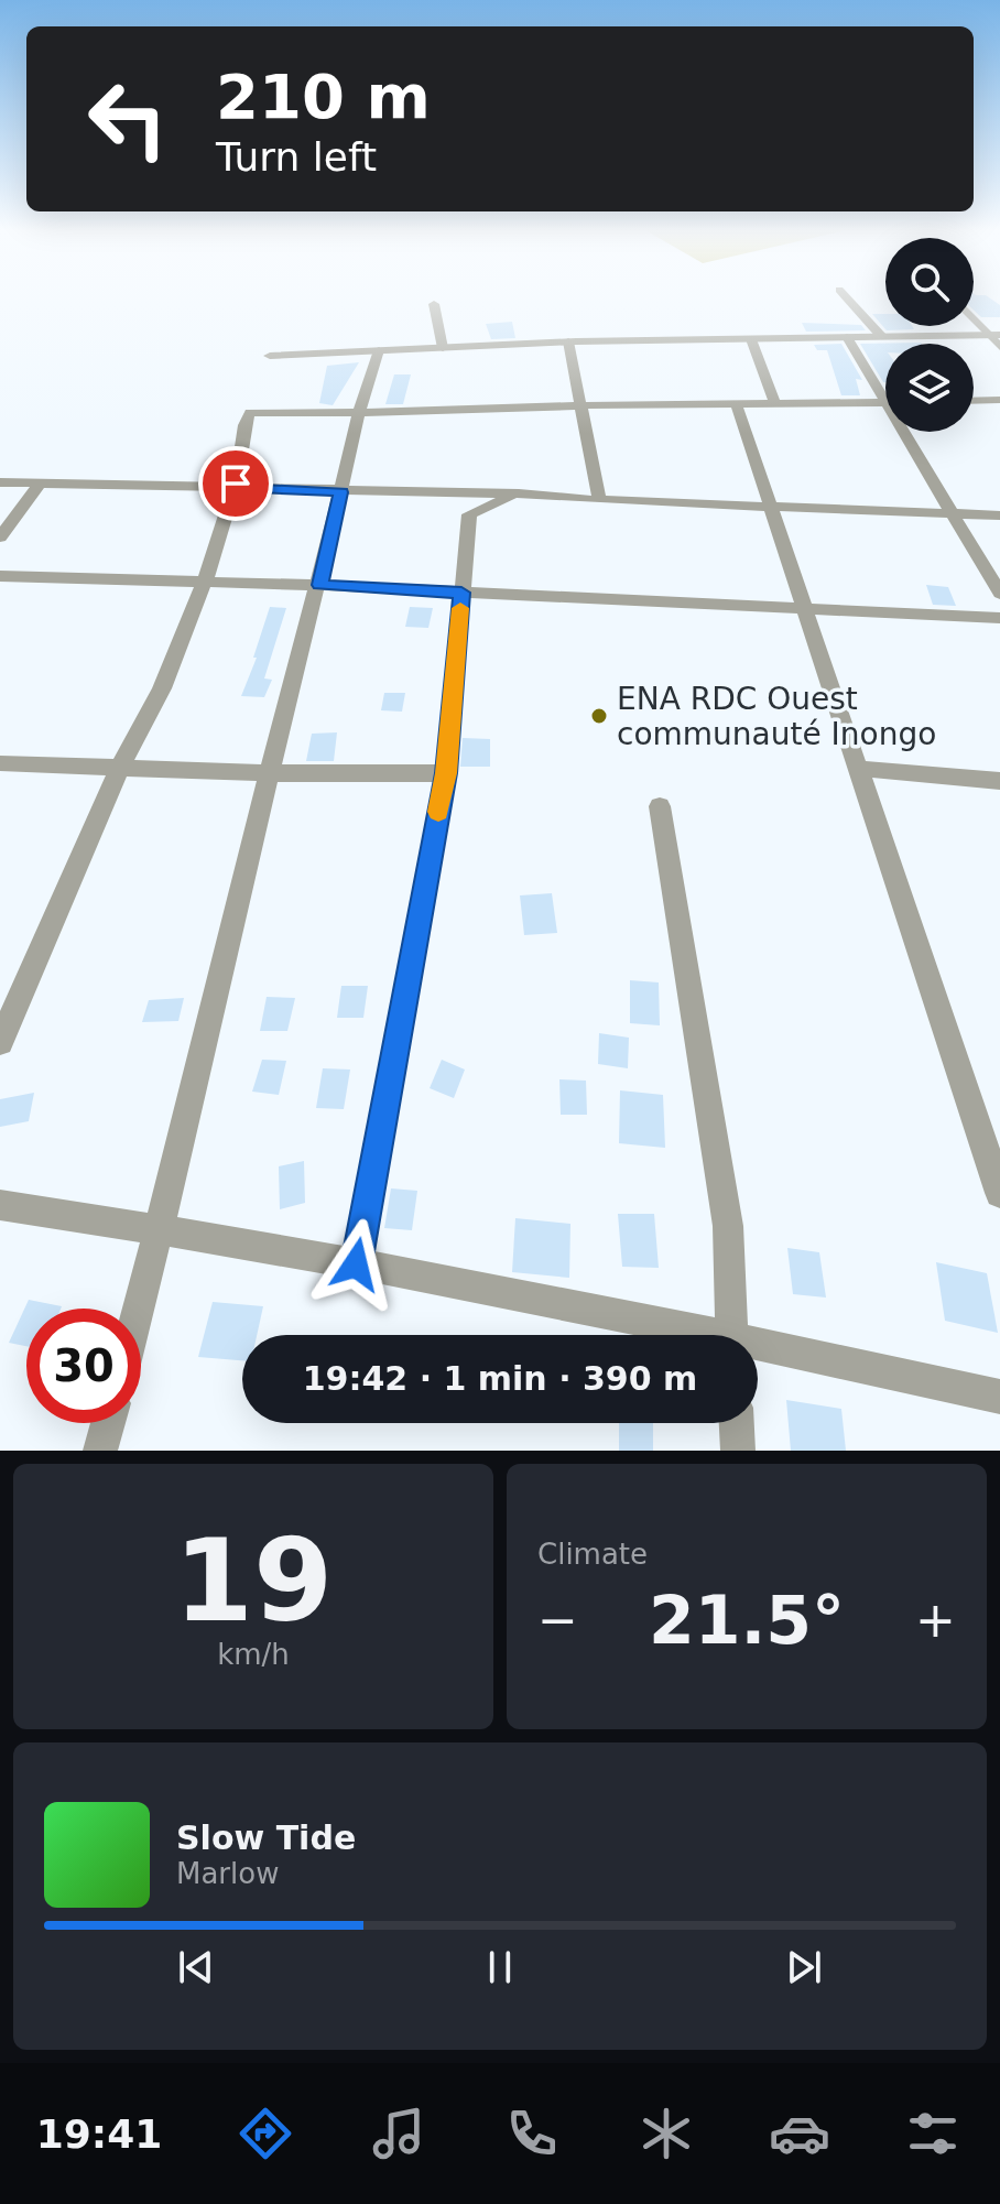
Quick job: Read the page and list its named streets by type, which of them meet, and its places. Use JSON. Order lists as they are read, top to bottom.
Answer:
{
  "places": ["ENA RDC Ouest communauté Inongo"],
  "page": {
    "turn": ["210 m", "Turn left"],
    "limit": "30",
    "trip": "19:42 · 1 min · 390 m",
    "tile": [
      ["19", "km/h"],
      "Climate"
    ],
    "heat": ["−", "21.5°", "+"],
    "song": ["Slow Tide", "Marlow"],
    "tabs": "19:41"
  }
}
